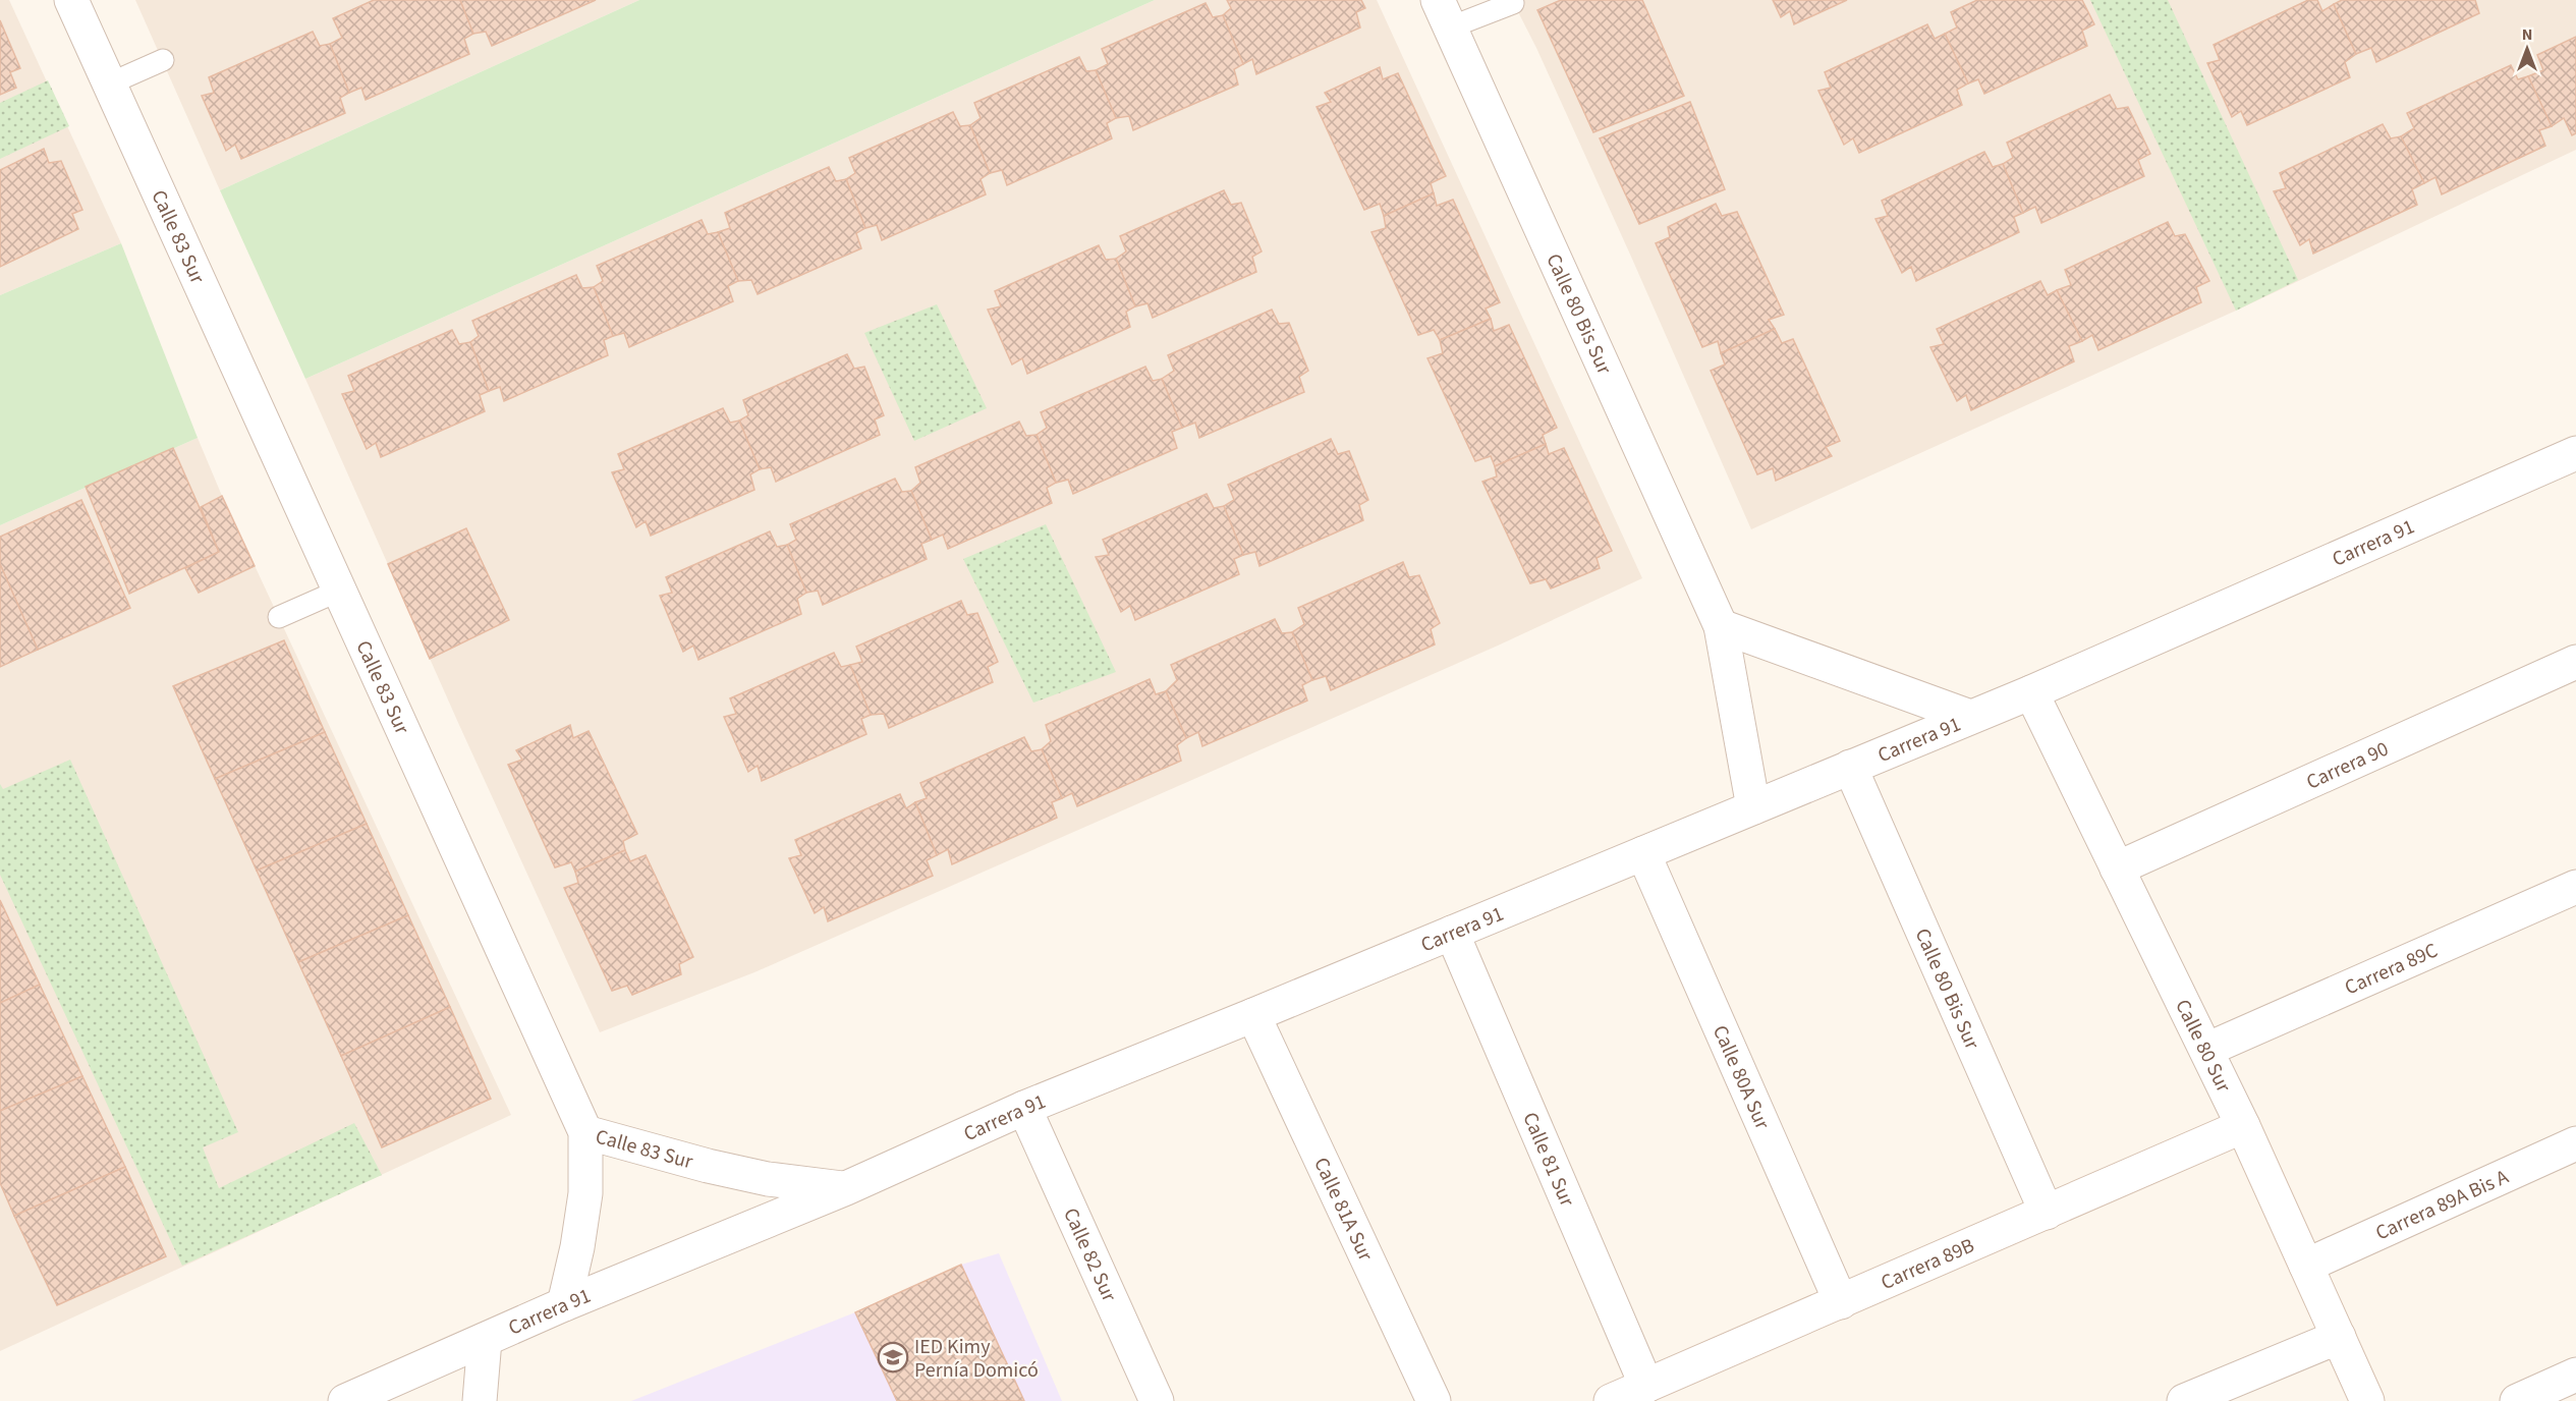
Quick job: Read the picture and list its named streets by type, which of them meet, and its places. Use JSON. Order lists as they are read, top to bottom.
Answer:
{
  "streets": {
    "street": [
      "Calle 83 Sur",
      "Calle 80 Bis Sur",
      "Carrera 91",
      "Carrera 90",
      "Carrera 89C",
      "Calle 80 Sur",
      "Calle 80A Sur",
      "Calle 81 Sur",
      "Carrera 89A Bis A",
      "Calle 81A Sur",
      "Calle 82 Sur",
      "Carrera 89B"
    ]
  },
  "crossings": [
    ["Calle 83 Sur", "Carrera 91"],
    ["Calle 80 Bis Sur", "Carrera 91"],
    ["Calle 80 Bis Sur", "Carrera 89B"],
    ["Carrera 91", "Calle 80 Sur"],
    ["Carrera 91", "Calle 80A Sur"],
    ["Carrera 91", "Calle 81 Sur"],
    ["Carrera 91", "Calle 81A Sur"],
    ["Carrera 91", "Calle 82 Sur"],
    ["Carrera 90", "Calle 80 Sur"],
    ["Carrera 89C", "Calle 80 Sur"],
    ["Calle 80 Sur", "Carrera 89A Bis A"],
    ["Calle 80 Sur", "Carrera 89B"],
    ["Calle 80A Sur", "Carrera 89B"],
    ["Calle 81 Sur", "Carrera 89B"]
  ],
  "places": {
    "school or university": ["IED Kimy Pernía Domicó"]
  },
  "north": "top"
}
